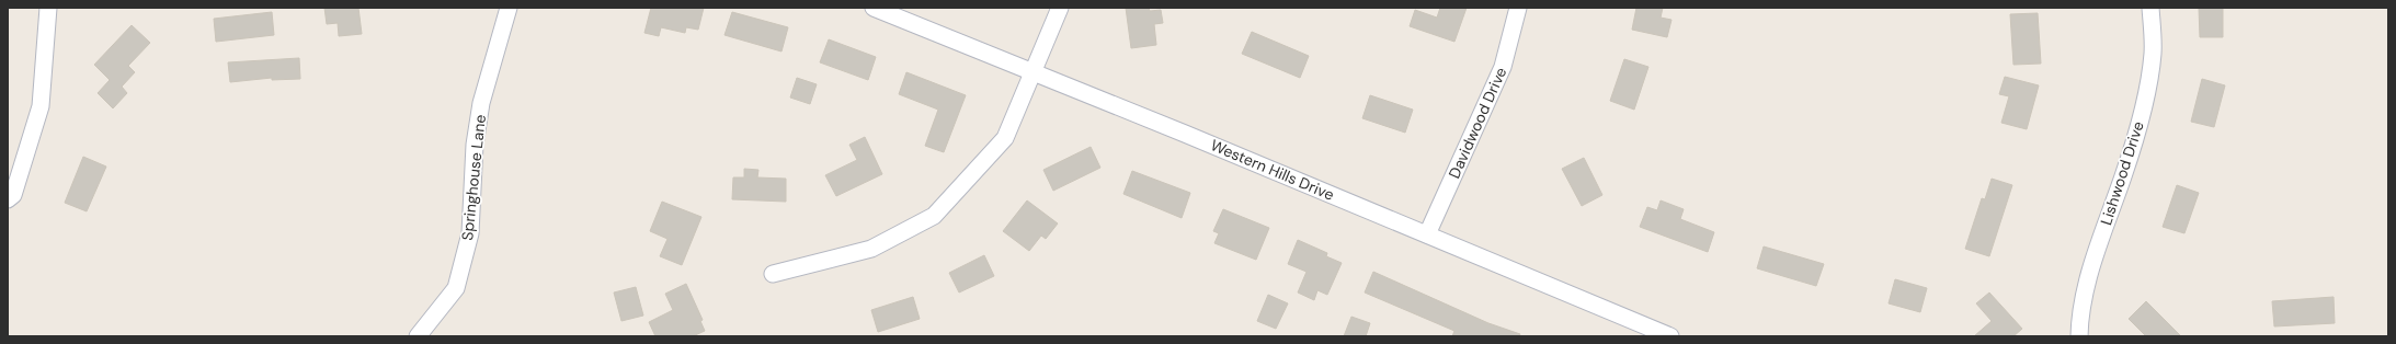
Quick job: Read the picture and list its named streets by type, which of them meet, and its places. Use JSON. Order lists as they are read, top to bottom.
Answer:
{
  "streets": {
    "street": [
      "Davidwood Drive",
      "Western Hills Drive",
      "Lishwood Drive",
      "Springhouse Lane"
    ]
  },
  "crossings": [
    ["Davidwood Drive", "Western Hills Drive"]
  ]
}
